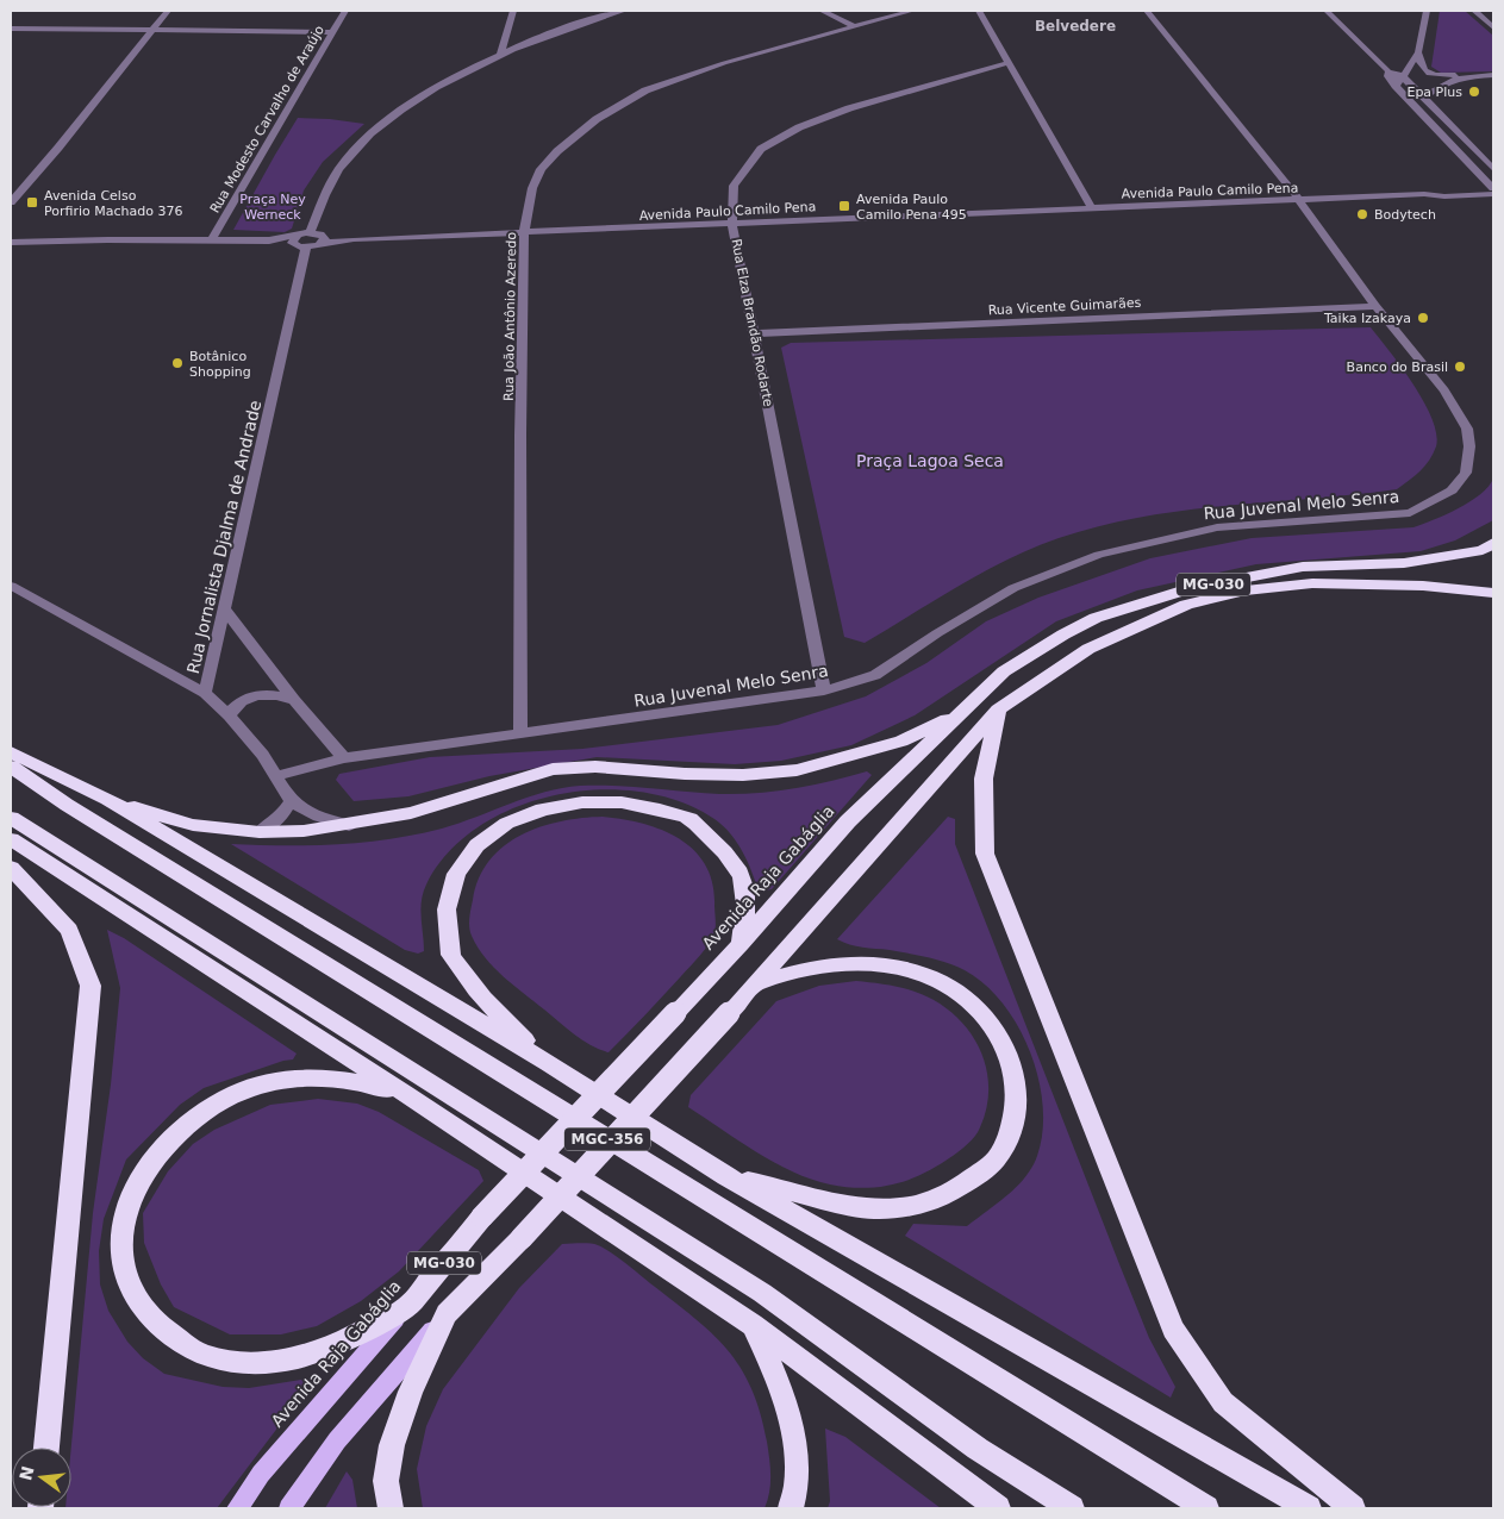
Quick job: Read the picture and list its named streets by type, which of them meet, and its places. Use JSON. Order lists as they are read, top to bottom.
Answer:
{
  "streets": {
    "highway": ["MG-030", "Avenida Raja Gabáglia", "MGC-356"],
    "street": [
      "Rua Modesto Carvalho de Araújo",
      "Avenida Paulo Camilo Pena",
      "Rua Vicente Guimarães",
      "Rua João Antônio Azeredo",
      "Rua Elza Brandão Rodarte",
      "Rua Juvenal Melo Senra",
      "Rua Jornalista Djalma de Andrade"
    ]
  },
  "crossings": [
    ["Avenida Paulo Camilo Pena", "Rua João Antônio Azeredo"],
    ["Avenida Paulo Camilo Pena", "Rua Elza Brandão Rodarte"],
    ["Avenida Paulo Camilo Pena", "Rua Juvenal Melo Senra"],
    ["Rua Vicente Guimarães", "Rua Elza Brandão Rodarte"],
    ["Rua Vicente Guimarães", "Rua Juvenal Melo Senra"],
    ["Rua João Antônio Azeredo", "Rua Juvenal Melo Senra"],
    ["Rua Elza Brandão Rodarte", "Rua Juvenal Melo Senra"]
  ],
  "districts": ["Belvedere"],
  "parks": ["Praça Ney Werneck", "Praça Lagoa Seca"],
  "places": {
    "other": [
      "Epa Plus",
      "Bodytech",
      "Taika Izakaya",
      "Botânico Shopping",
      "Banco do Brasil"
    ],
    "transit": ["Avenida Celso Porfirio Machado 376", "Avenida Paulo Camilo Pena 495"]
  },
  "north": "left"
}
